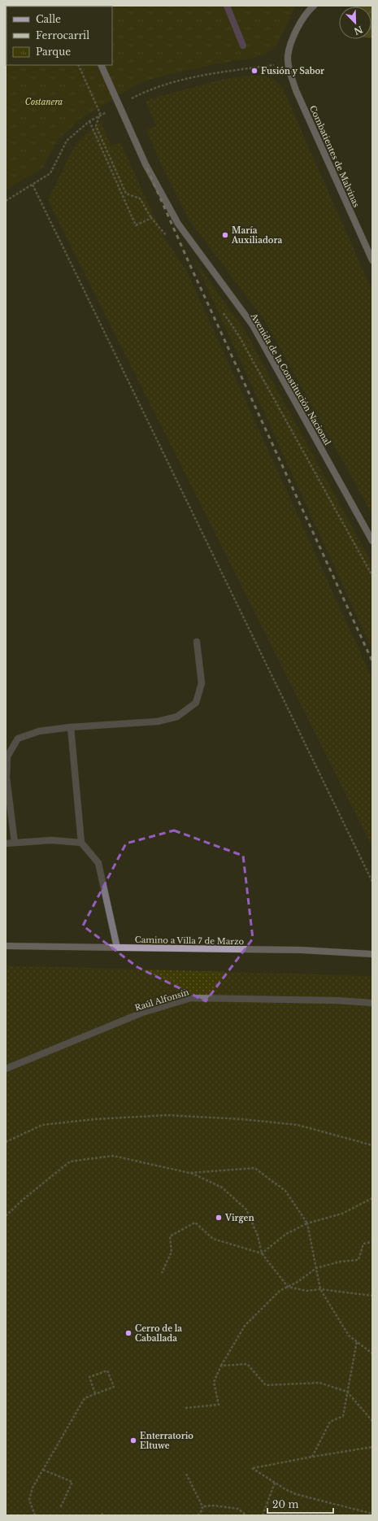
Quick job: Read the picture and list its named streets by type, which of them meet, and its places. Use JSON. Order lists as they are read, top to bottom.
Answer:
{
  "streets": {
    "street": [
      "Combatientes de Malvinas",
      "Avenida de la Constitución Nacional",
      "Camino a Villa 7 de Marzo",
      "Raúl Alfonsín"
    ]
  },
  "parks": ["Costanera"],
  "places": [
    "Fusión y Sabor",
    "María Auxiliadora",
    "Virgen",
    "Cerro de la Caballada",
    "Enterratorio Eltuwe"
  ],
  "legend": ["Calle", "Ferrocarril", "Parque"],
  "scale_bar": "20 m",
  "north": "bottom right"
}
